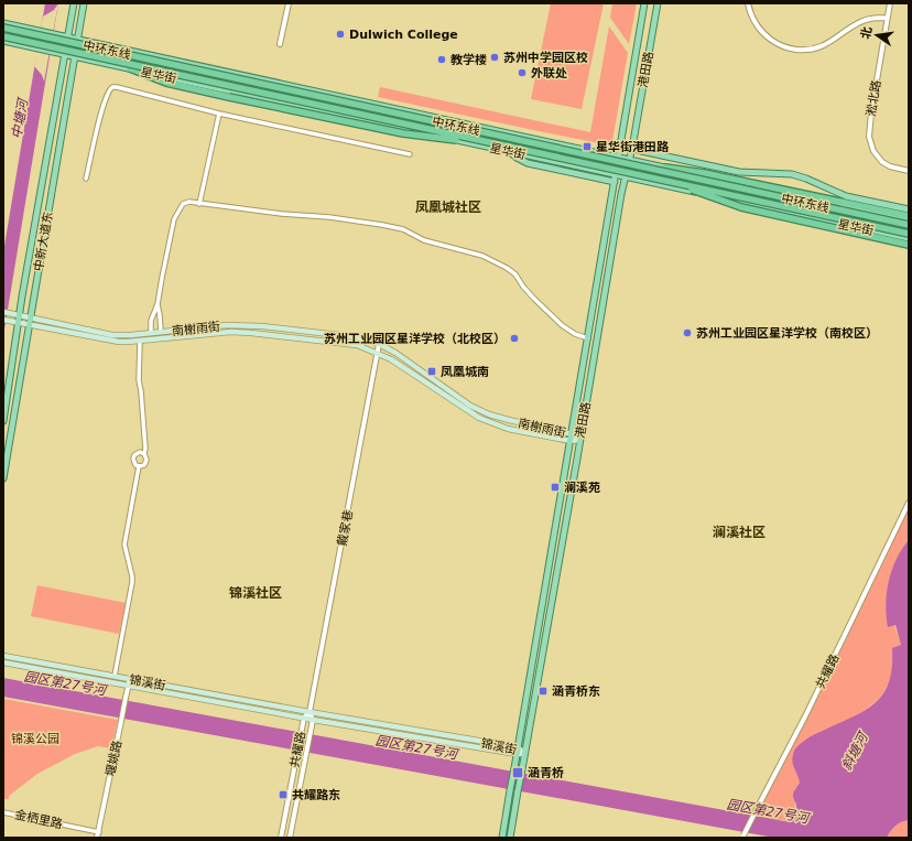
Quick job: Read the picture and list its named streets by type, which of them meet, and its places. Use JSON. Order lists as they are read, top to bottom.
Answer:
{
  "streets": {
    "highway": ["中环东线"],
    "main road": [
      "港田路",
      "星华街",
      "中新大道东",
      "南榭雨街",
      "锦溪街"
    ],
    "street": [
      "淞北路",
      "戴家巷",
      "共耀路",
      "堰姚路",
      "金栖里路"
    ]
  },
  "crossings": [
    ["港田路", "星华街"],
    ["港田路", "南榭雨街"],
    ["港田路", "锦溪街"],
    ["星华街", "中新大道东"],
    ["中新大道东", "南榭雨街"],
    ["南榭雨街", "戴家巷"],
    ["戴家巷", "共耀路"],
    ["戴家巷", "锦溪街"],
    ["共耀路", "锦溪街"],
    ["锦溪街", "堰姚路"],
    ["堰姚路", "金栖里路"]
  ],
  "districts": ["凤凰城社区", "澜溪社区", "锦溪社区"],
  "water": ["中塘河", "园区第27号河", "斜塘河"],
  "parks": ["锦溪公园"],
  "places": {
    "other": [
      "Dulwich College",
      "苏州中学园区校",
      "教学楼",
      "外联处",
      "苏州工业园区星洋学校（南校区）",
      "苏州工业园区星洋学校（北校区）"
    ],
    "transit": [
      "星华街港田路",
      "凤凰城南",
      "澜溪苑",
      "涵青桥东",
      "涵青桥",
      "共耀路东"
    ]
  },
  "north": "left"
}
